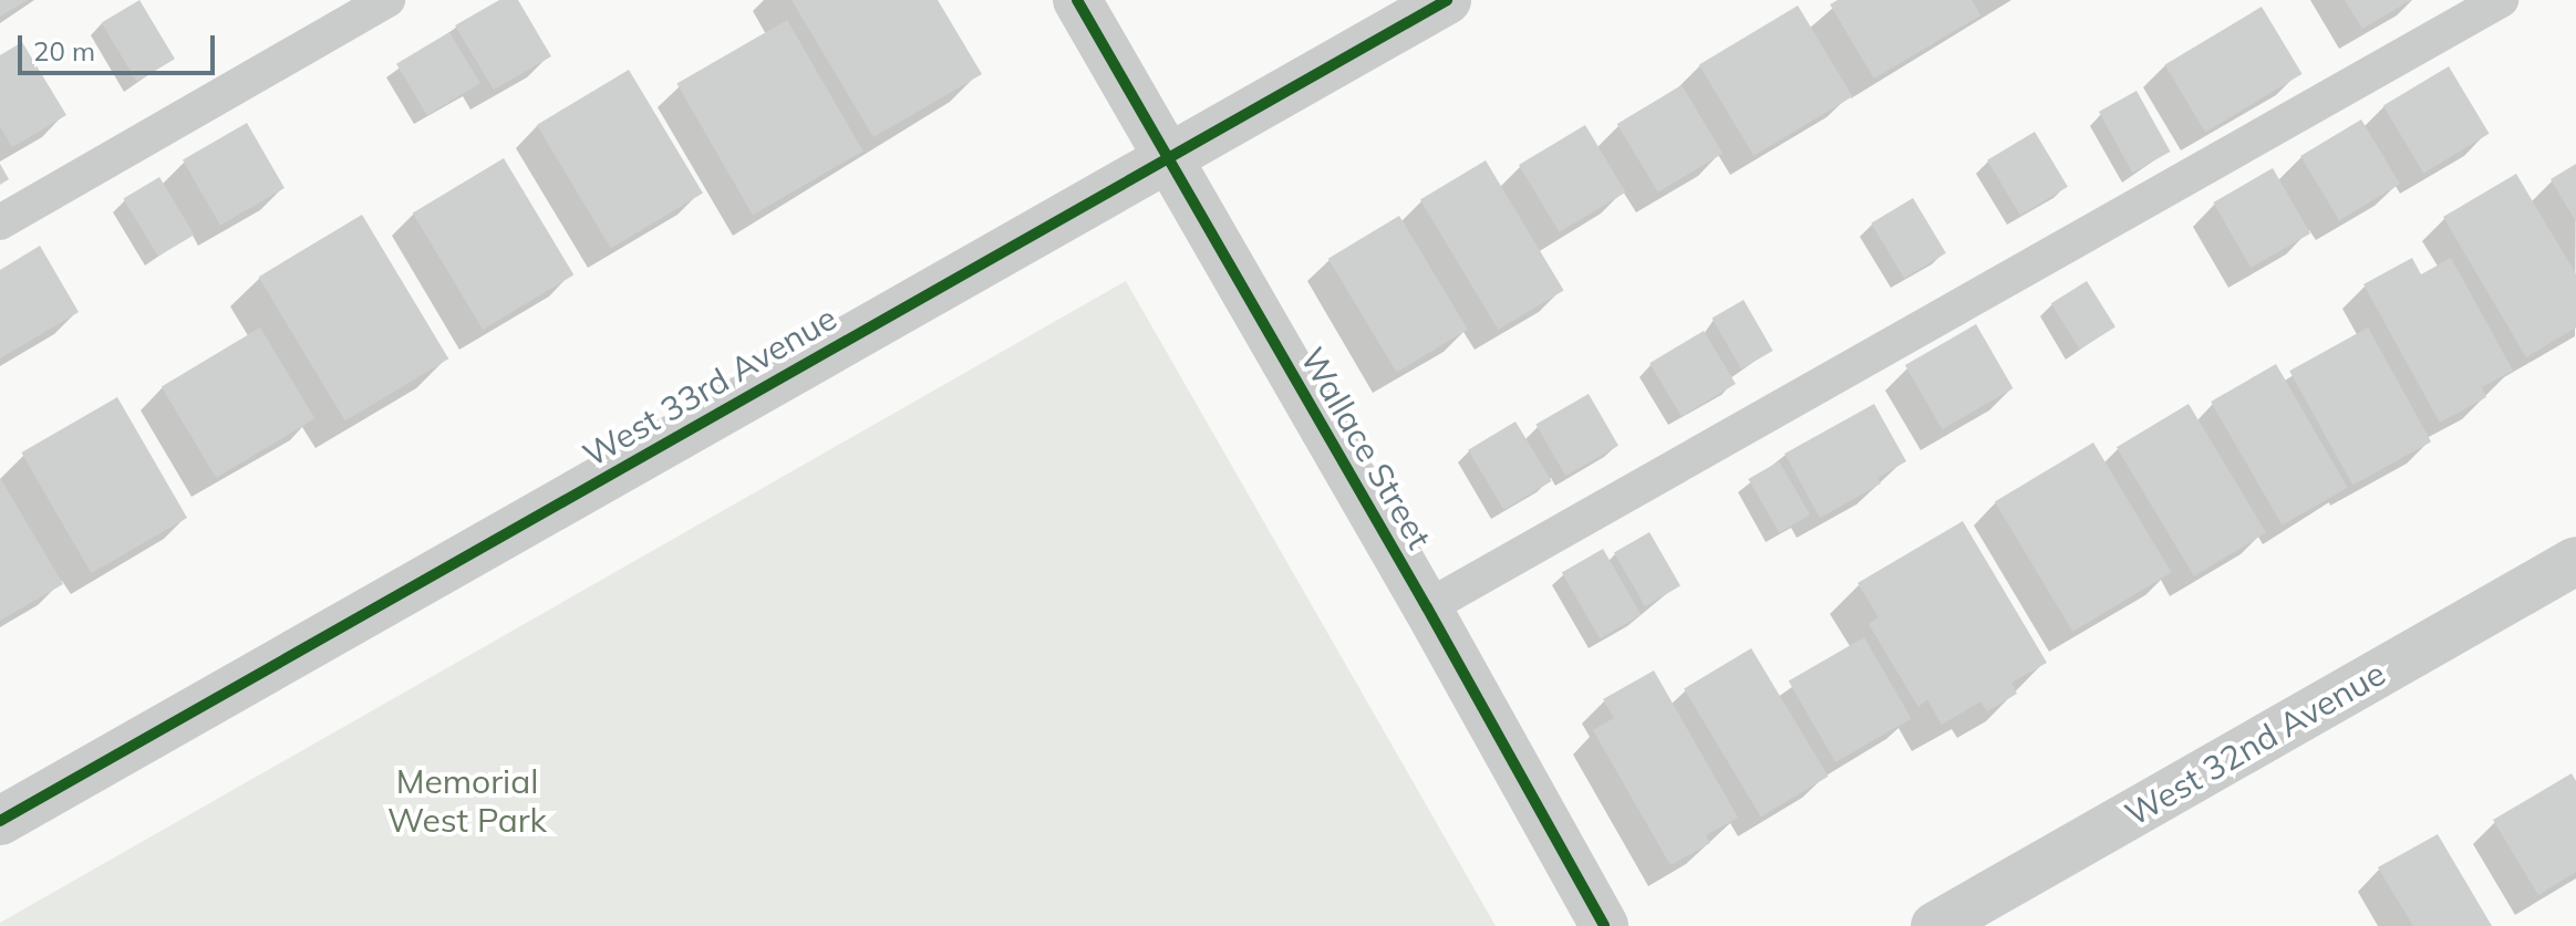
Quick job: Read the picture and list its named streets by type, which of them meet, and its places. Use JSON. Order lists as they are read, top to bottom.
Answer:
{
  "streets": {
    "street": ["West 33rd Avenue", "Wallace Street", "West 32nd Avenue"]
  },
  "crossings": [
    ["West 33rd Avenue", "Wallace Street"]
  ],
  "parks": ["Memorial West Park"],
  "scale_bar": "20 m"
}
